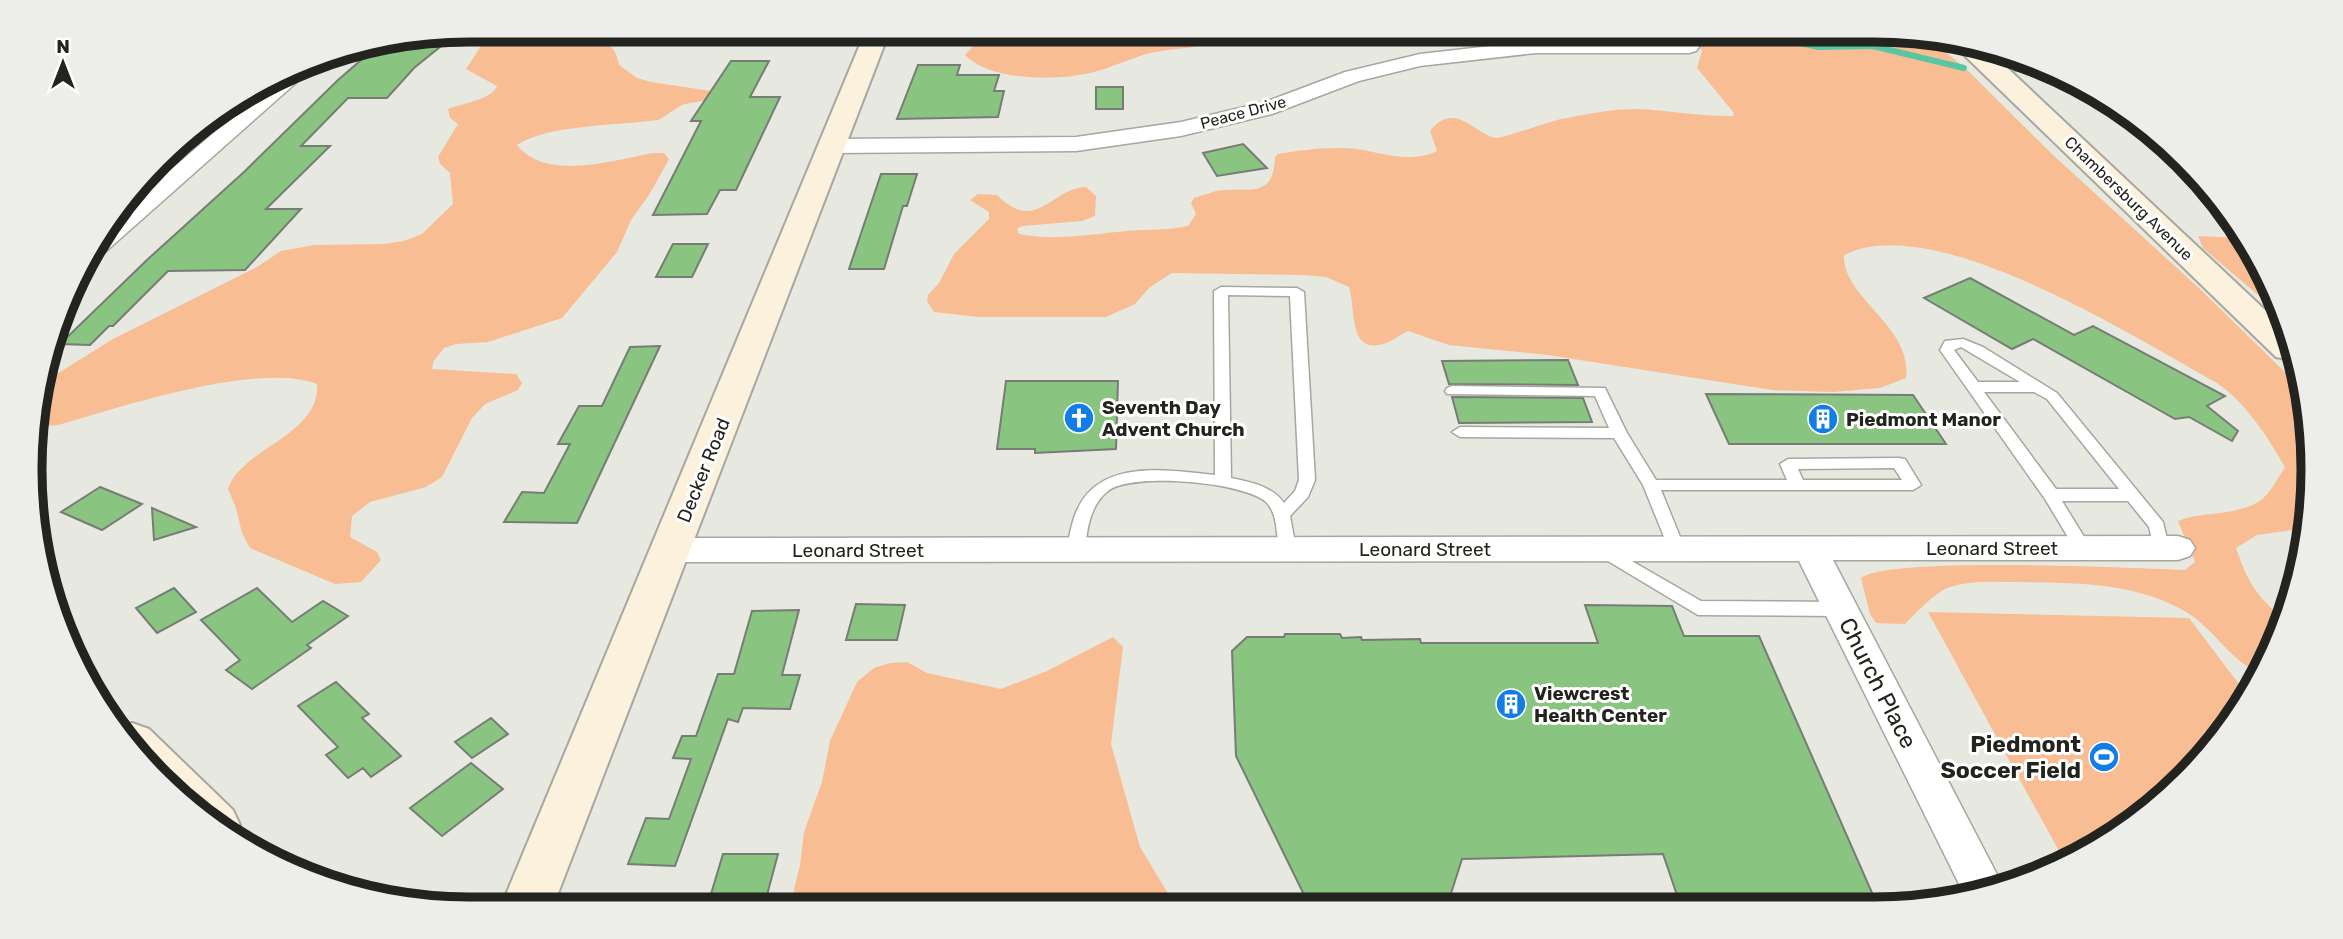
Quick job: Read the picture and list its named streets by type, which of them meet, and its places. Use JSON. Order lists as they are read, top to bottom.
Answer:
{
  "streets": {
    "street": [
      "Peace Drive",
      "Chambersburg Avenue",
      "Decker Road",
      "Leonard Street",
      "Church Place"
    ]
  },
  "crossings": [
    ["Peace Drive", "Decker Road"],
    ["Decker Road", "Leonard Street"],
    ["Leonard Street", "Church Place"]
  ],
  "places": {
    "church": ["Seventh Day Advent Church"],
    "building": ["Piedmont Manor", "Viewcrest Health Center"],
    "sports": ["Piedmont Soccer Field"]
  },
  "north": "top"
}
